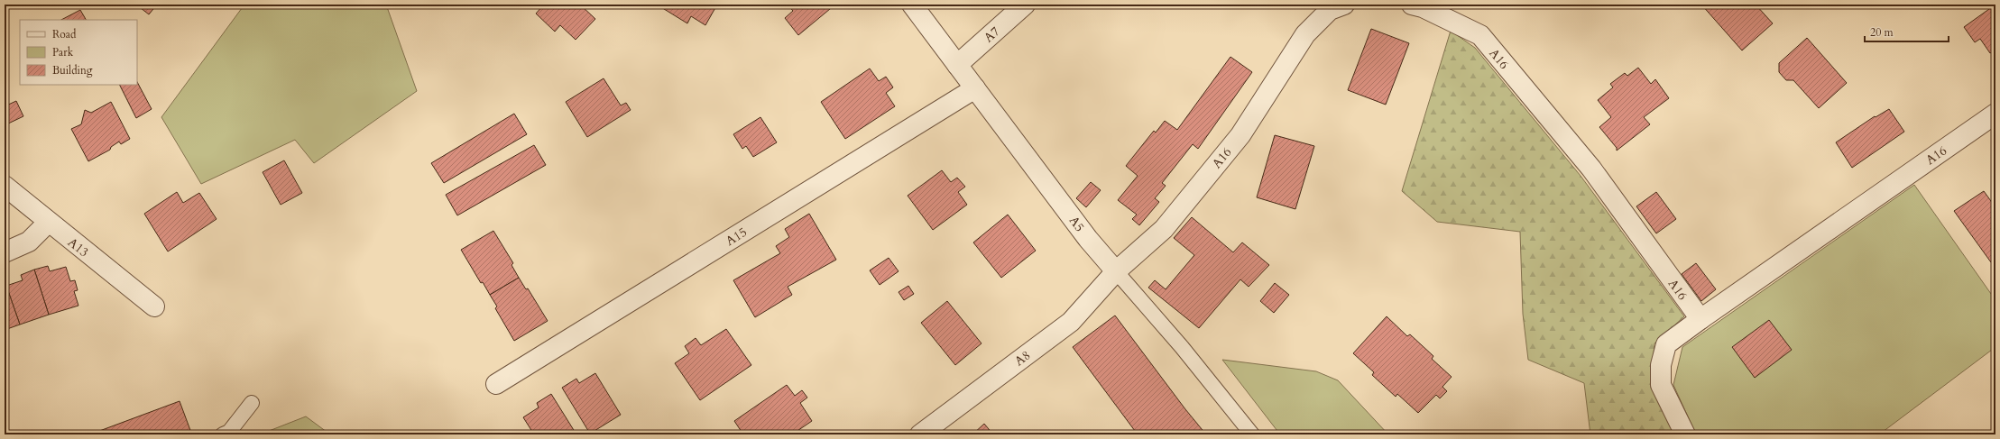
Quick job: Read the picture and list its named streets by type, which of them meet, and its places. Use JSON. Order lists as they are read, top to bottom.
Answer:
{
  "streets": {
    "street": [
      "A7",
      "A16",
      "A5",
      "A15",
      "A13",
      "A8"
    ]
  },
  "crossings": [
    ["A7", "A5"],
    ["A16", "A5"],
    ["A16", "A8"],
    ["A5", "A15"],
    ["A5", "A8"]
  ],
  "legend": ["Road", "Park", "Building"],
  "scale_bar": "20 m"
}
